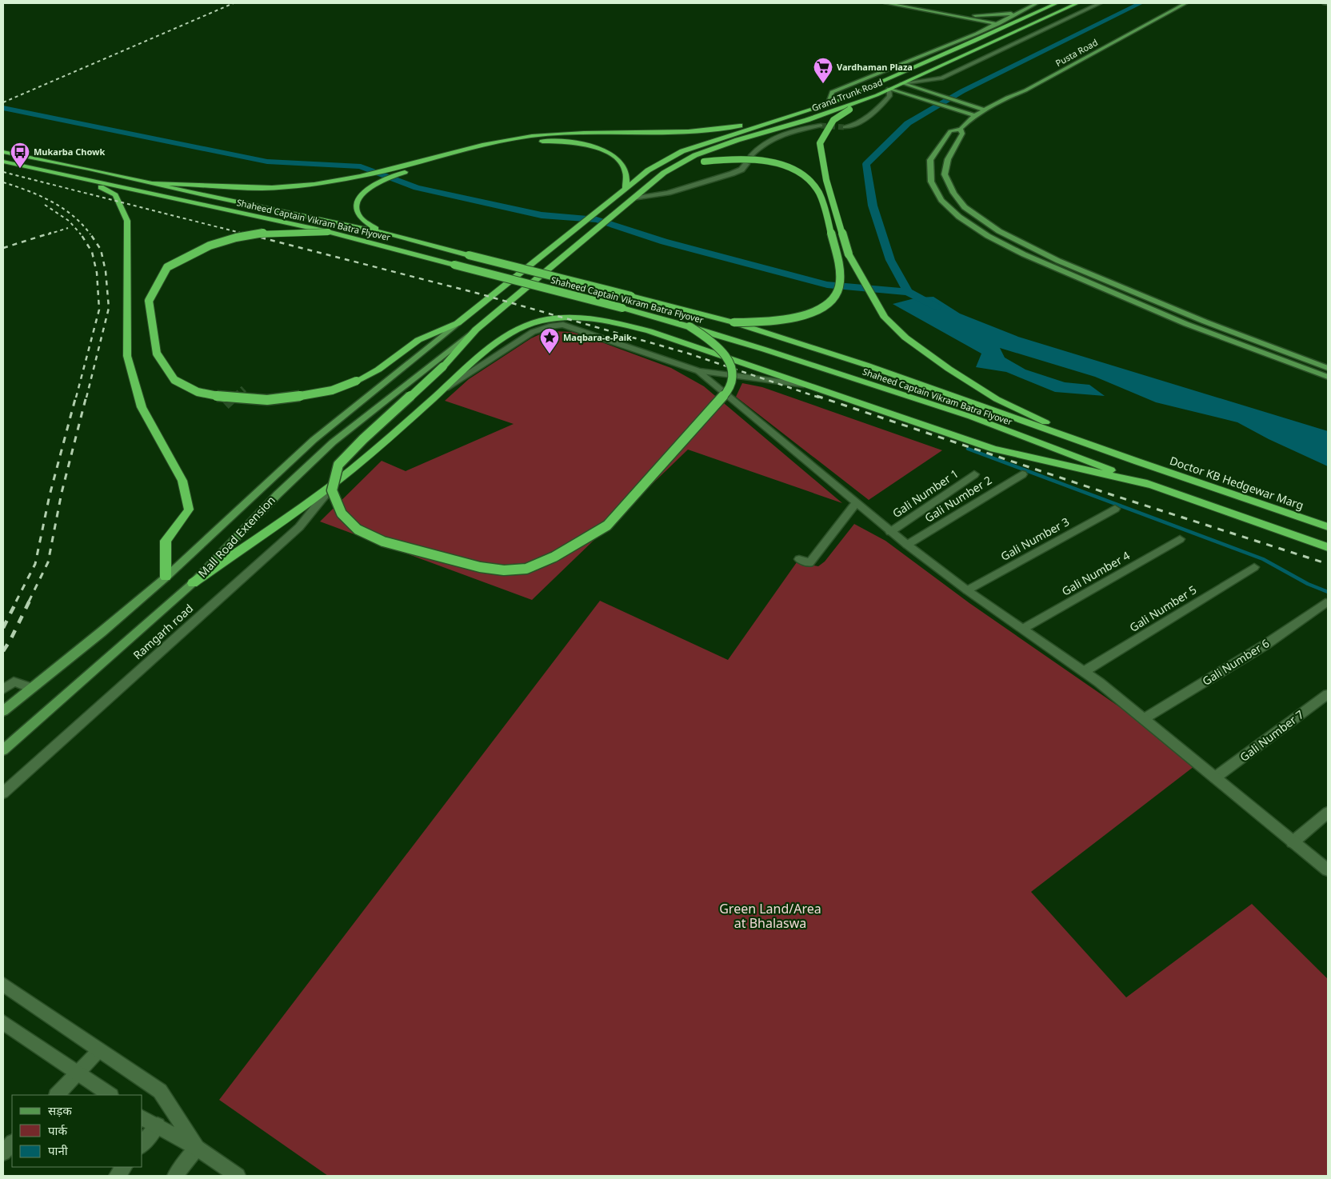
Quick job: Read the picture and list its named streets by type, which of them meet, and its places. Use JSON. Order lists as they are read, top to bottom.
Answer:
{
  "streets": {
    "highway": ["Grand Trunk Road", "Shaheed Captain Vikram Batra Flyover", "Doctor KB Hedgewar Marg"],
    "main road": ["Pusta Road", "Mall Road Extension"],
    "street": [
      "Gali Number 1",
      "Gali Number 2",
      "Gali Number 3",
      "Gali Number 4",
      "Gali Number 5",
      "Ramgarh road",
      "Gali Number 6",
      "Gali Number 7"
    ]
  },
  "crossings": [
    ["Grand Trunk Road", "Shaheed Captain Vikram Batra Flyover"],
    ["Grand Trunk Road", "Mall Road Extension"],
    ["Shaheed Captain Vikram Batra Flyover", "Doctor KB Hedgewar Marg"]
  ],
  "parks": ["Green Land/Area at Bhalaswa"],
  "places": {
    "supermarket": ["Vardhaman Plaza"],
    "bus stop": ["Mukarba Chowk"],
    "place": ["Maqbara-e-Paik"]
  },
  "legend": ["सड़क", "पार्क", "पानी"]
}
